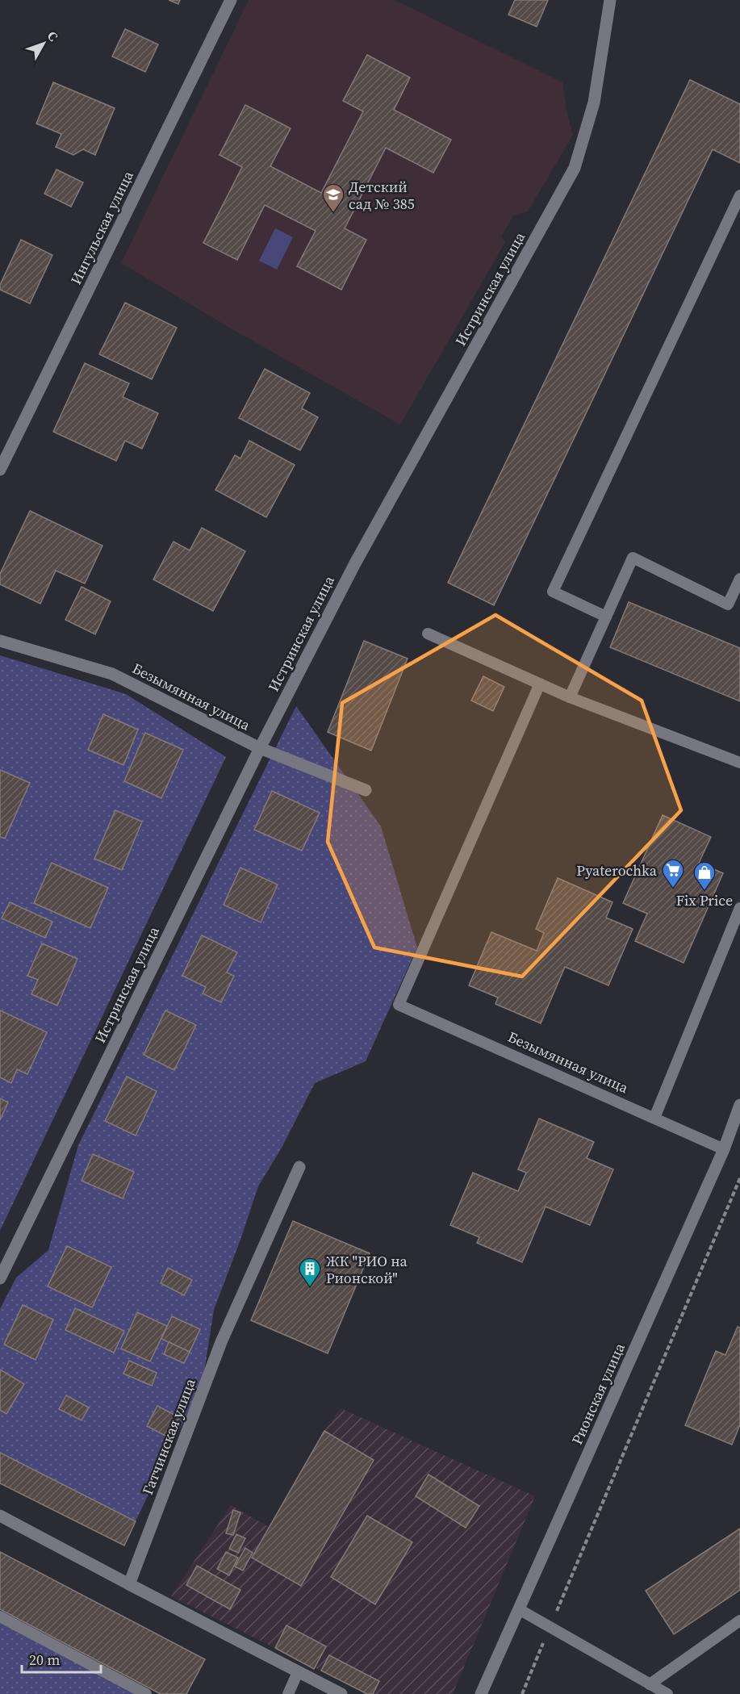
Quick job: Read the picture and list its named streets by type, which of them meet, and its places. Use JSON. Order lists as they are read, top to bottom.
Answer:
{
  "streets": {
    "street": [
      "Ингульская улица",
      "Истринская улица",
      "Безымянная улица",
      "Рионская улица",
      "Гатчинская улица"
    ]
  },
  "crossings": [
    ["Истринская улица", "Безымянная улица"],
    ["Безымянная улица", "Рионская улица"]
  ],
  "places": {
    "school or university": ["Детский сад № 385"],
    "supermarket": ["Pyaterochka"],
    "shop": ["Fix Price"],
    "building": ["ЖК \"РИО на Рионской\""]
  },
  "scale_bar": "20 m",
  "north": "top right"
}
